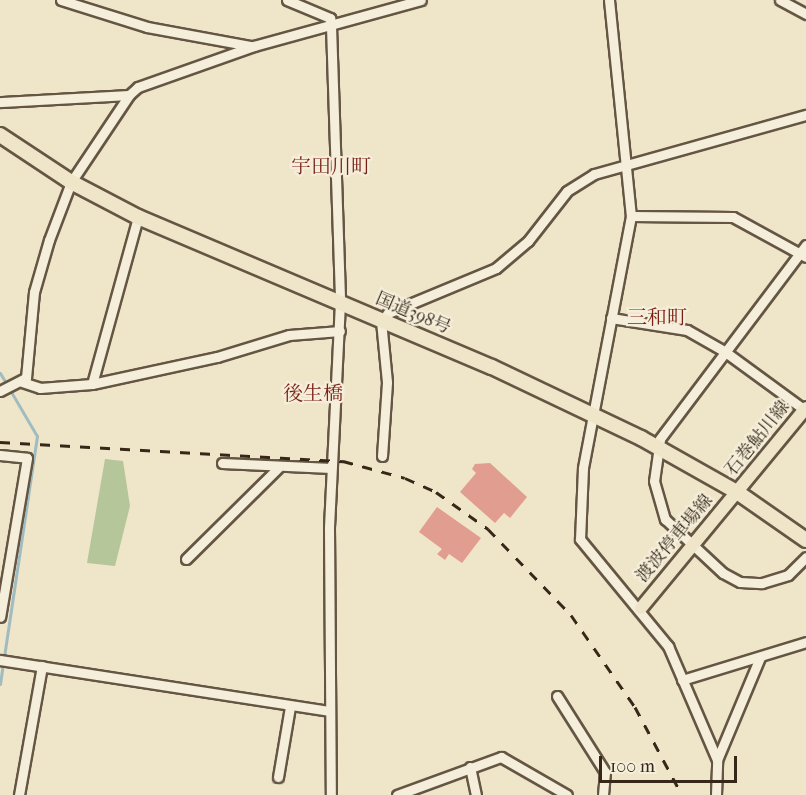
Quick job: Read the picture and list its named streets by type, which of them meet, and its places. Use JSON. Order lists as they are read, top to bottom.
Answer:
{
  "streets": {
    "highway": ["国道398号"],
    "main road": ["石巻鮎川線", "渡波停車場線"]
  },
  "crossings": [
    ["国道398号", "石巻鮎川線"],
    ["国道398号", "渡波停車場線"],
    ["石巻鮎川線", "渡波停車場線"]
  ],
  "districts": ["宇田川町", "三和町", "後生橋"],
  "scale_bar": "100 m"
}
